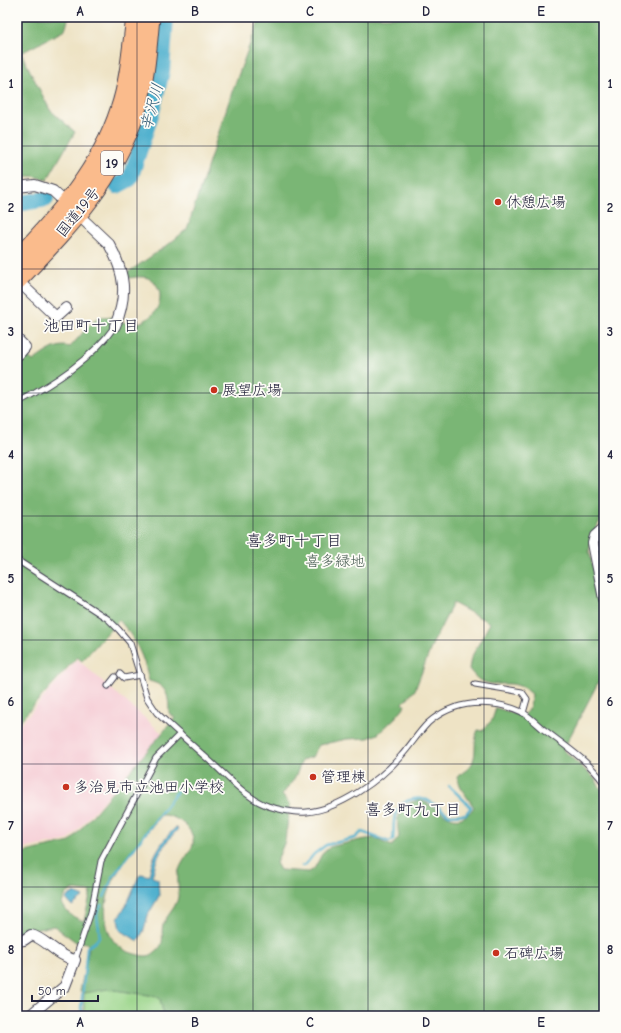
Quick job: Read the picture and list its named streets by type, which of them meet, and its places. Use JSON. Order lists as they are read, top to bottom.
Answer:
{
  "streets": {
    "highway": ["19", "国道19号"]
  },
  "districts": ["池田町十丁目", "喜多町十丁目", "喜多町九丁目"],
  "water": ["辛沢川"],
  "parks": ["喜多緑地"],
  "places": [
    "休憩広場",
    "展望広場",
    "管理棟",
    "多治見市立池田小学校",
    "石碑広場"
  ],
  "scale_bar": "50 m",
  "grid": {
    "columns": [
      "A",
      "B",
      "C",
      "D",
      "E"
    ],
    "rows": [
      "1",
      "2",
      "3",
      "4",
      "5",
      "6",
      "7",
      "8"
    ]
  }
}
